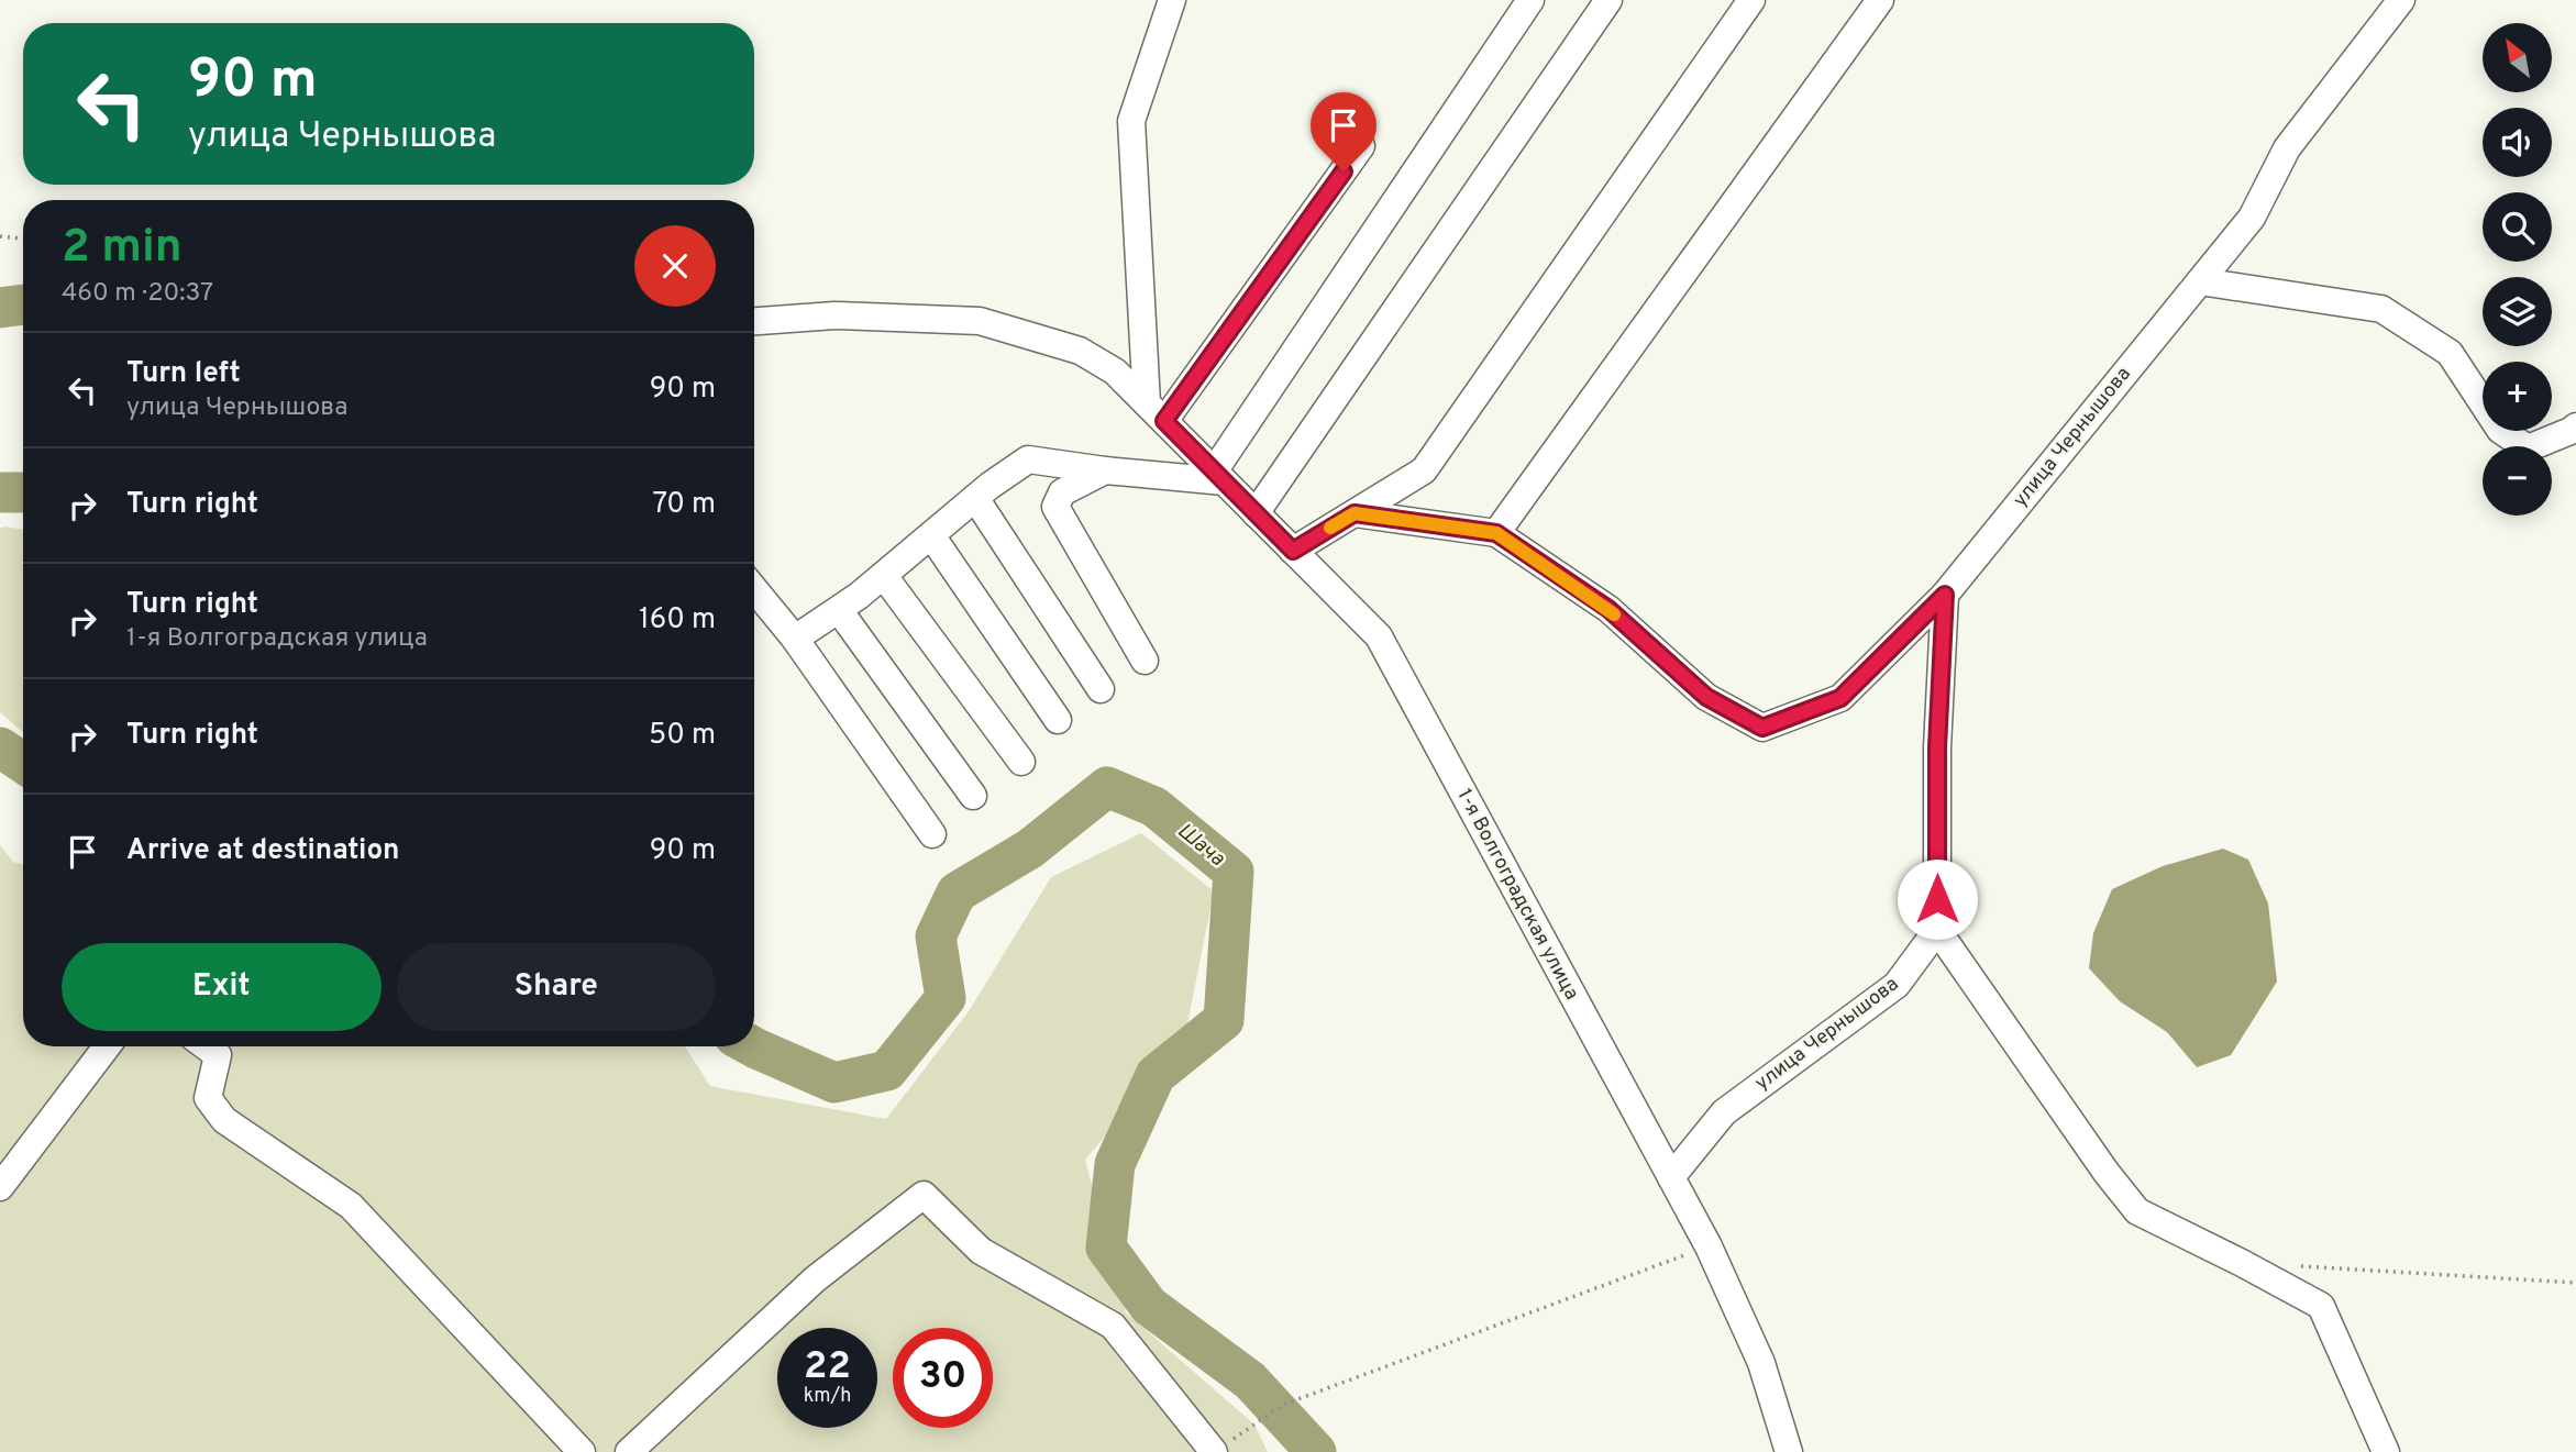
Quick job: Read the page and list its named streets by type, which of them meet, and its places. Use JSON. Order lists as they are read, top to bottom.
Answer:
{
  "streets": {
    "street": ["улица Чернышова", "1-я Волгоградская улица"]
  },
  "crossings": [
    ["улица Чернышова", "1-я Волгоградская улица"]
  ],
  "water": ["Шача"],
  "north": "top left",
  "page": {
    "map_buttons": ["+", "−"],
    "turn": ["90 m", "улица Чернышова"],
    "heading": ["2 min", "460 m · 20:37"],
    "list": [
      {
        "name": "Turn left",
        "note": "улица Чернышова",
        "value": "90 m"
      },
      {
        "name": "Turn right",
        "value": "70 m"
      },
      {
        "name": "Turn right",
        "note": "1-я Волгоградская улица",
        "value": "160 m"
      },
      {
        "name": "Turn right",
        "value": "50 m"
      },
      {
        "name": "Arrive at destination",
        "value": "90 m"
      }
    ],
    "buttons": ["Exit", "Share"],
    "speed": "22 km/h",
    "limit": "30"
  }
}
